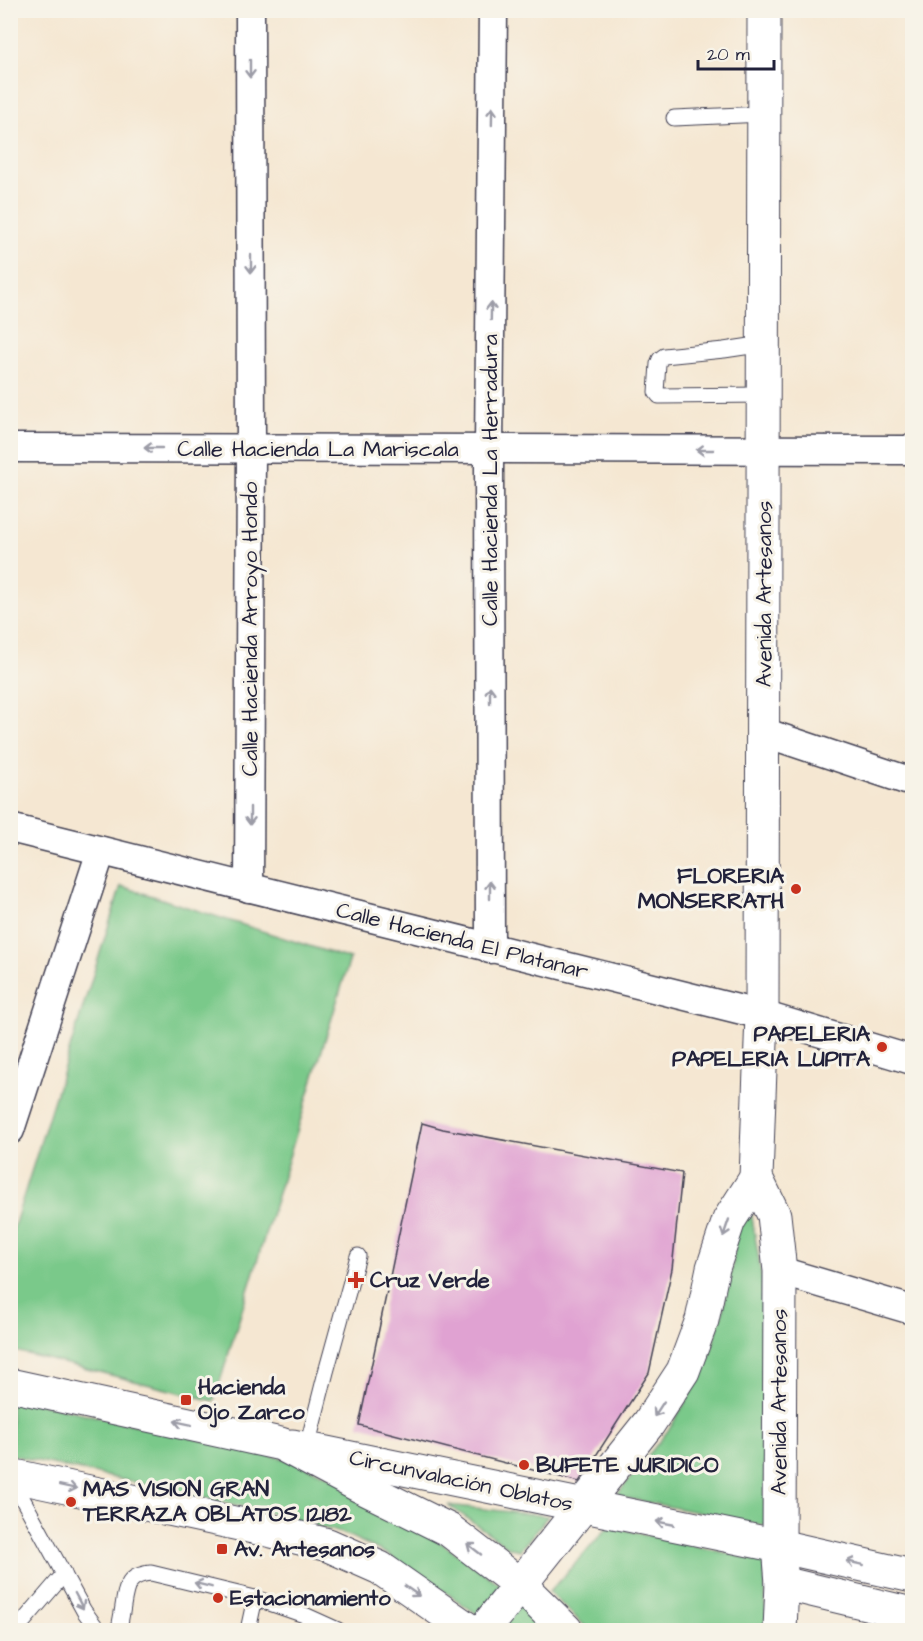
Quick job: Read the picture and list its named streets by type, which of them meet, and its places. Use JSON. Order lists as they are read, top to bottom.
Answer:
{
  "streets": {
    "main road": ["Avenida Artesanos", "Circunvalación Oblatos"],
    "street": [
      "Calle Hacienda La Mariscala",
      "Calle Hacienda La Herradura",
      "Calle Hacienda Arroyo Hondo",
      "Calle Hacienda El Platanar"
    ]
  },
  "crossings": [
    ["Calle Hacienda La Mariscala", "Calle Hacienda La Herradura"],
    ["Calle Hacienda La Mariscala", "Avenida Artesanos"],
    ["Calle Hacienda La Mariscala", "Calle Hacienda Arroyo Hondo"],
    ["Calle Hacienda La Herradura", "Calle Hacienda El Platanar"],
    ["Avenida Artesanos", "Calle Hacienda El Platanar"],
    ["Avenida Artesanos", "Circunvalación Oblatos"],
    ["Calle Hacienda Arroyo Hondo", "Calle Hacienda El Platanar"]
  ],
  "one_way": ["Calle Hacienda La Mariscala", "Calle Hacienda La Herradura", "Calle Hacienda Arroyo Hondo"],
  "places": {
    "other": [
      "FLORERIA MONSERRATH",
      "PAPELERIA PAPELERIA LUPITA",
      "BUFETE JURIDICO",
      "MAS VISION GRAN TERRAZA OBLATOS 12182",
      "Estacionamiento"
    ],
    "health": ["Cruz Verde"],
    "transit": ["Hacienda Ojo Zarco", "Av. Artesanos"]
  },
  "scale_bar": "20 m"
}
